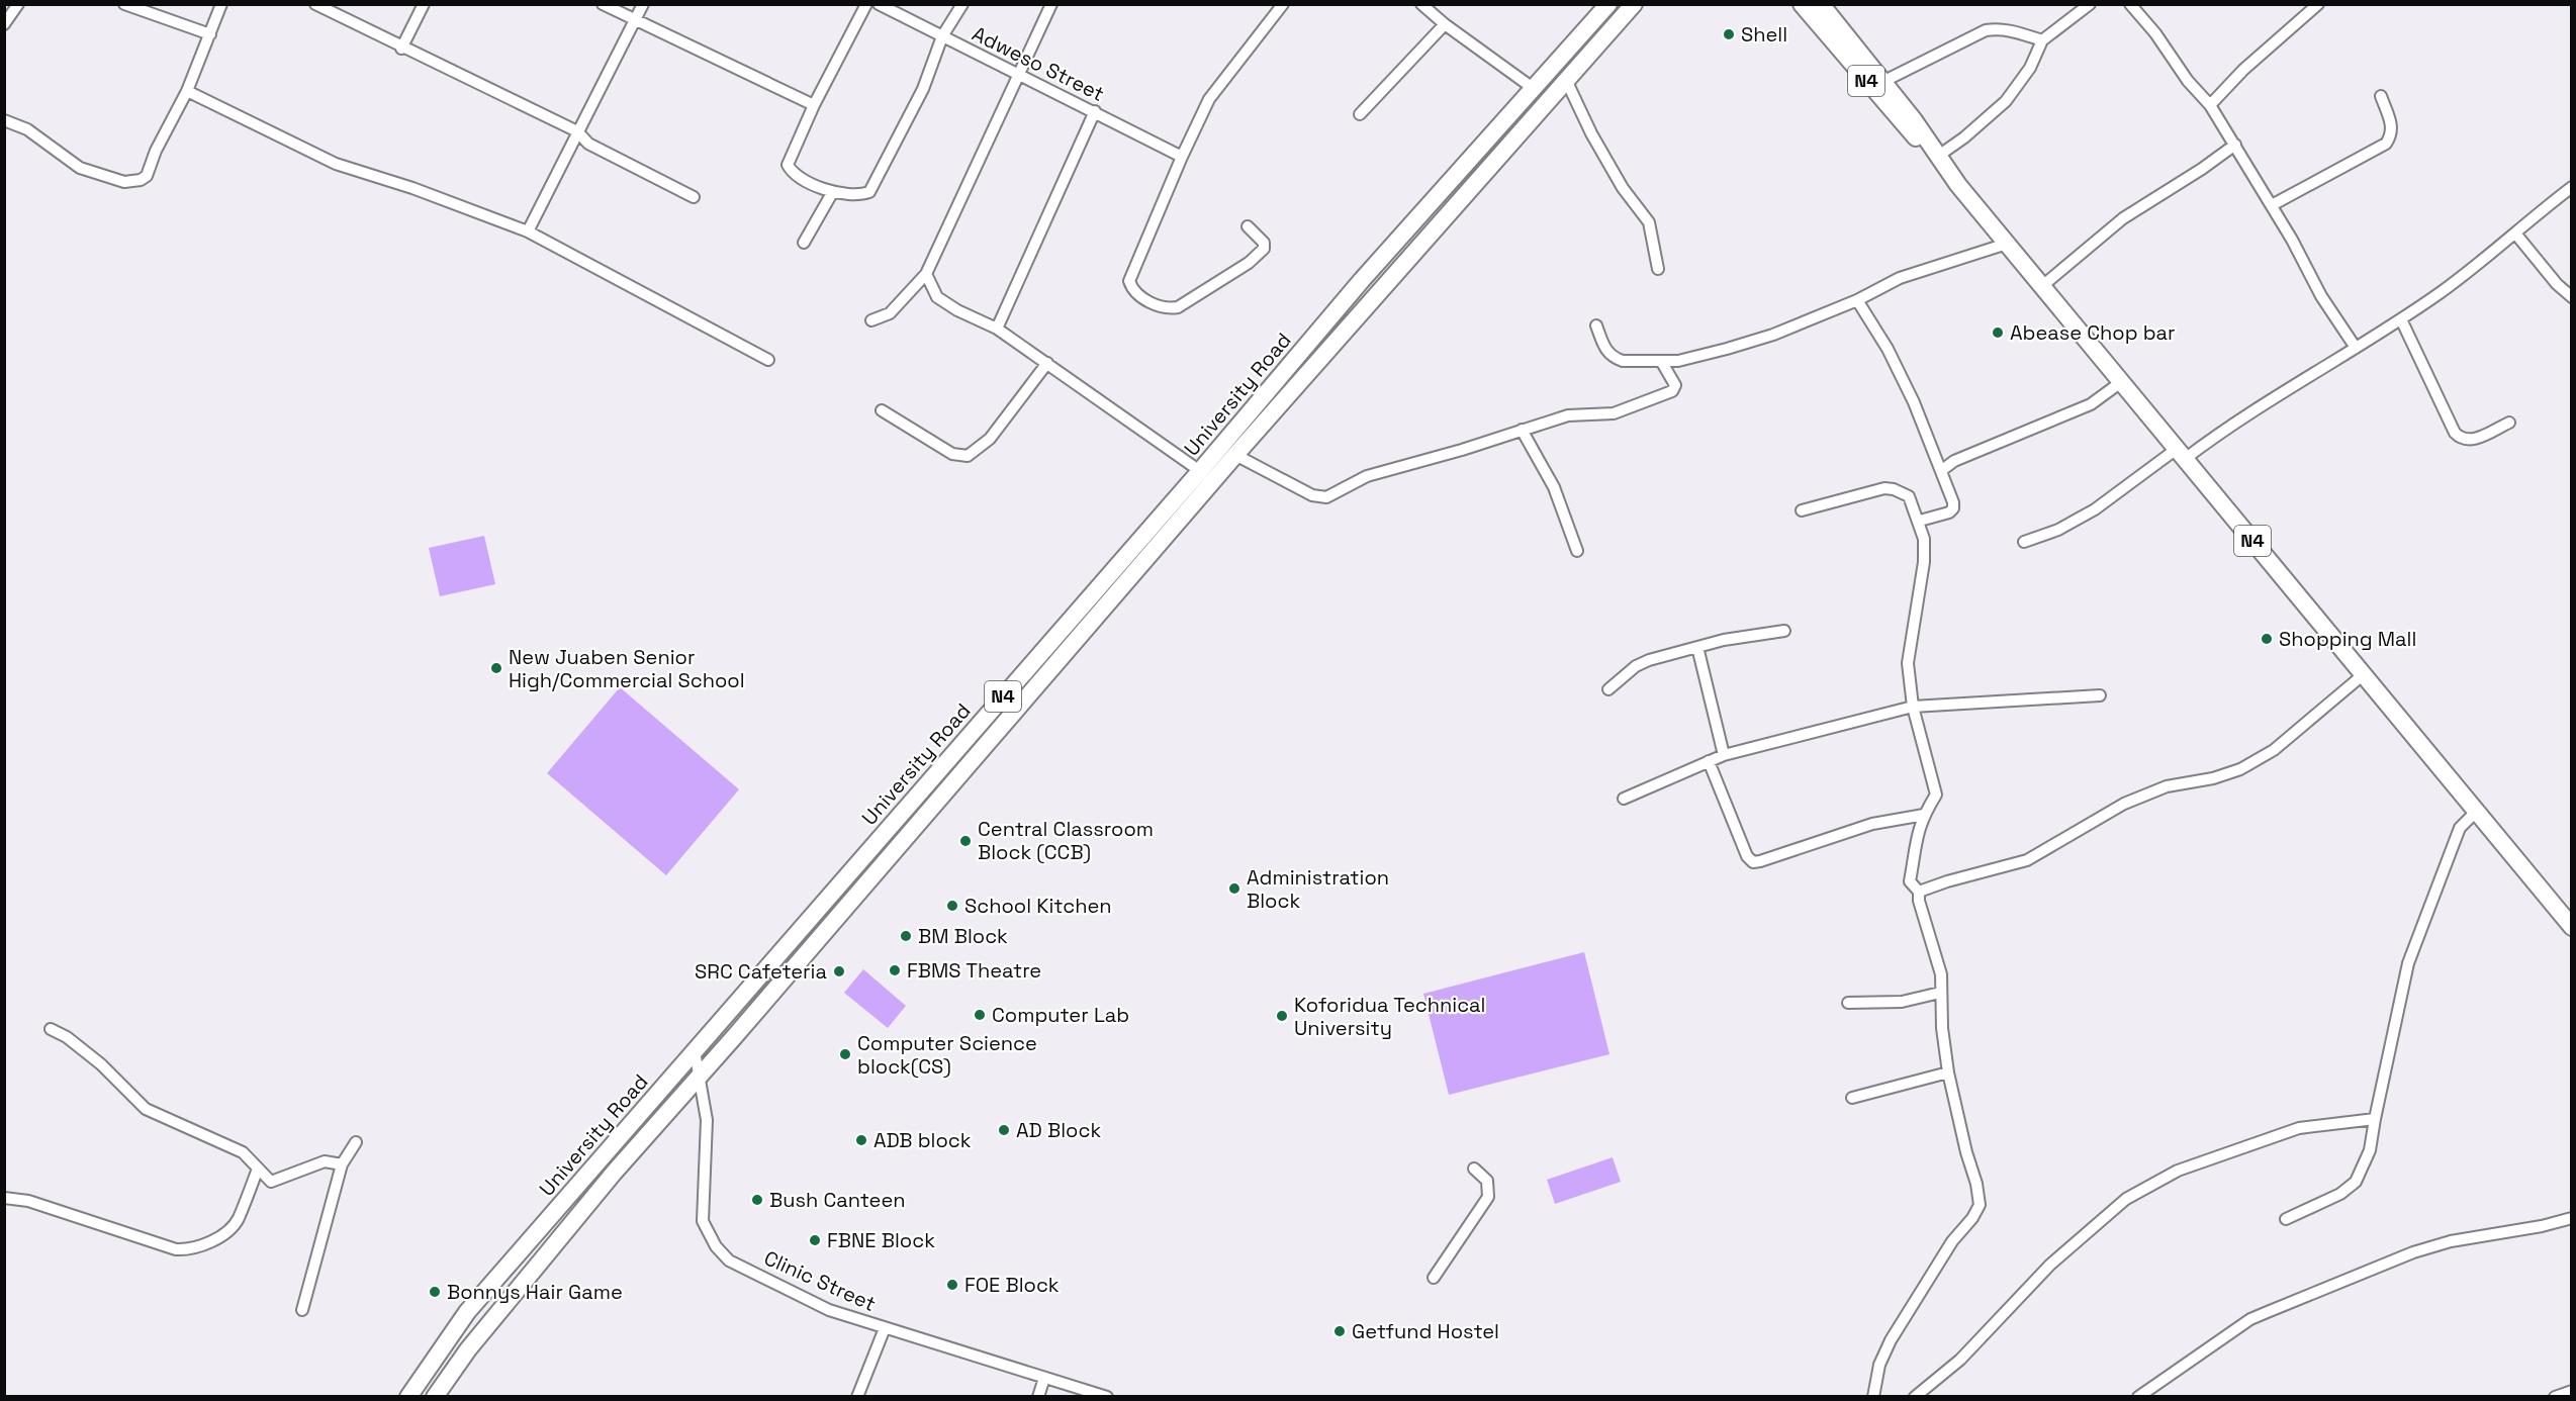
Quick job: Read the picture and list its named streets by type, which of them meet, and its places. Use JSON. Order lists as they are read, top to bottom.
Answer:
{
  "streets": {
    "highway": ["N4", "University Road"],
    "street": ["Adweso Street", "Clinic Street"]
  },
  "crossings": [
    ["University Road", "Clinic Street"]
  ],
  "places": [
    "Shell",
    "Abease Chop bar",
    "Shopping Mall",
    "New Juaben Senior High/Commercial School",
    "Central Classroom Block (CCB)",
    "Administration Block",
    "School Kitchen",
    "BM Block",
    "FBMS Theatre",
    "SRC Cafeteria",
    "Computer Lab",
    "Koforidua Technical University",
    "Computer Science block(CS)",
    "AD Block",
    "ADB block",
    "Bush Canteen",
    "FBNE Block",
    "FOE Block",
    "Bonnys Hair Game",
    "Getfund Hostel"
  ]
}
